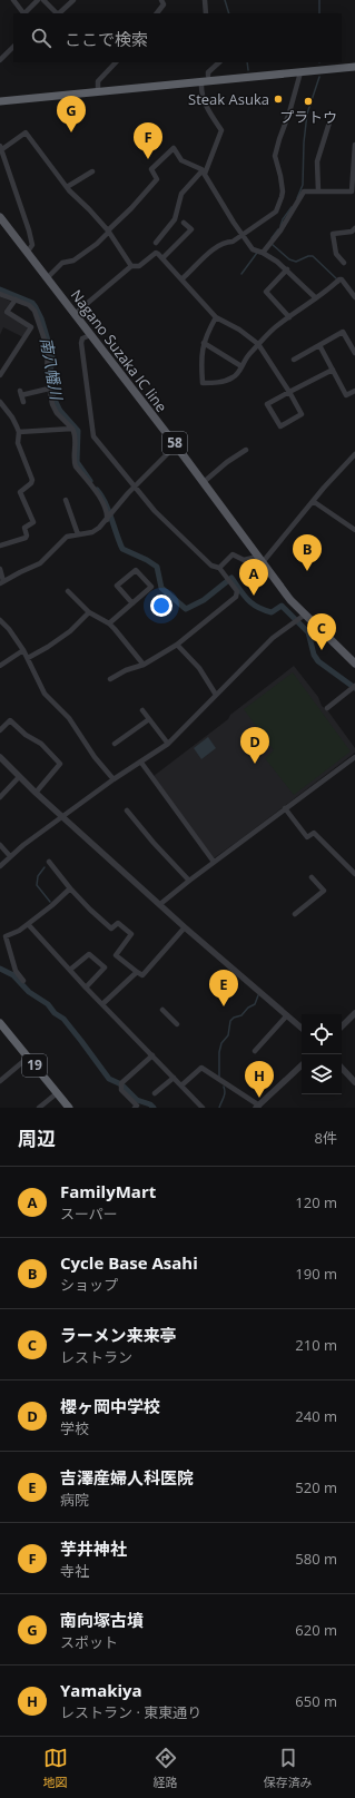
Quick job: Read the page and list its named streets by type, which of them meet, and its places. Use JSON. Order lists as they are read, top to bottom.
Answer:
{
  "streets": {
    "highway": ["19"],
    "main road": ["Nagano Suzaka IC line", "58"]
  },
  "water": ["南八幡川"],
  "places": ["Steak Asuka", "プラトウ"],
  "page": {
    "search": "ここで検索",
    "pins": [
      "G",
      "F",
      "B",
      "A",
      "C",
      "D",
      "E",
      "H"
    ],
    "heading": ["周辺", "8件"],
    "list": [
      {
        "mark": "A",
        "name": "FamilyMart",
        "note": "スーパー",
        "value": "120 m"
      },
      {
        "mark": "B",
        "name": "Cycle Base Asahi",
        "note": "ショップ",
        "value": "190 m"
      },
      {
        "mark": "C",
        "name": "ラーメン来来亭",
        "note": "レストラン",
        "value": "210 m"
      },
      {
        "mark": "D",
        "name": "櫻ヶ岡中学校",
        "note": "学校",
        "value": "240 m"
      },
      {
        "mark": "E",
        "name": "吉澤産婦人科医院",
        "note": "病院",
        "value": "520 m"
      },
      {
        "mark": "F",
        "name": "芋井神社",
        "note": "寺社",
        "value": "580 m"
      },
      {
        "mark": "G",
        "name": "南向塚古墳",
        "note": "スポット",
        "value": "620 m"
      },
      {
        "mark": "H",
        "name": "Yamakiya",
        "note": "レストラン · 東東通り",
        "value": "650 m"
      }
    ],
    "nav": ["地図", "経路", "保存済み"]
  }
}
